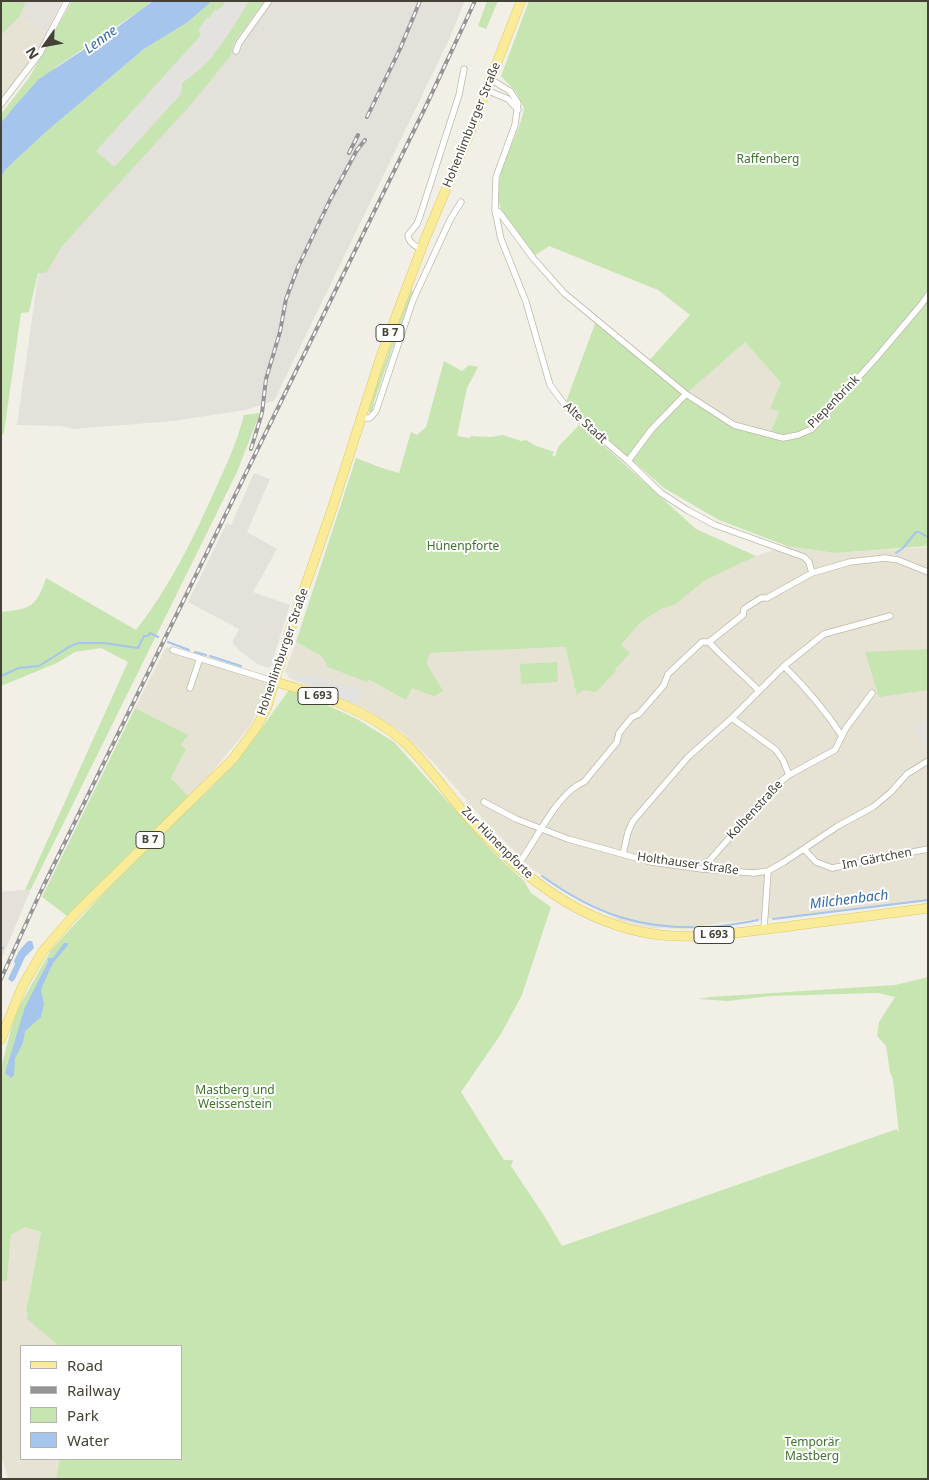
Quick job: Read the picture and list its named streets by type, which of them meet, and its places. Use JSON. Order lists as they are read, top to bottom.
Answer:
{
  "streets": {
    "main road": [
      "Hohenlimburger Straße",
      "B 7",
      "L 693",
      "Zur Hünenpforte"
    ],
    "street": [
      "Piepenbrink",
      "Alte Stadt",
      "Kolbenstraße",
      "Im Gärtchen",
      "Holthauser Straße"
    ]
  },
  "crossings": [
    ["Hohenlimburger Straße", "Zur Hünenpforte"],
    ["Piepenbrink", "Alte Stadt"],
    ["Kolbenstraße", "Holthauser Straße"],
    ["Im Gärtchen", "Holthauser Straße"]
  ],
  "water": ["Lenne", "Milchenbach"],
  "parks": [
    "Raffenberg",
    "Hünenpforte",
    "Mastberg und Weissenstein",
    "Temporär Mastberg"
  ],
  "legend": [
    "Road",
    "Railway",
    "Park",
    "Water"
  ],
  "north": "bottom left"
}
